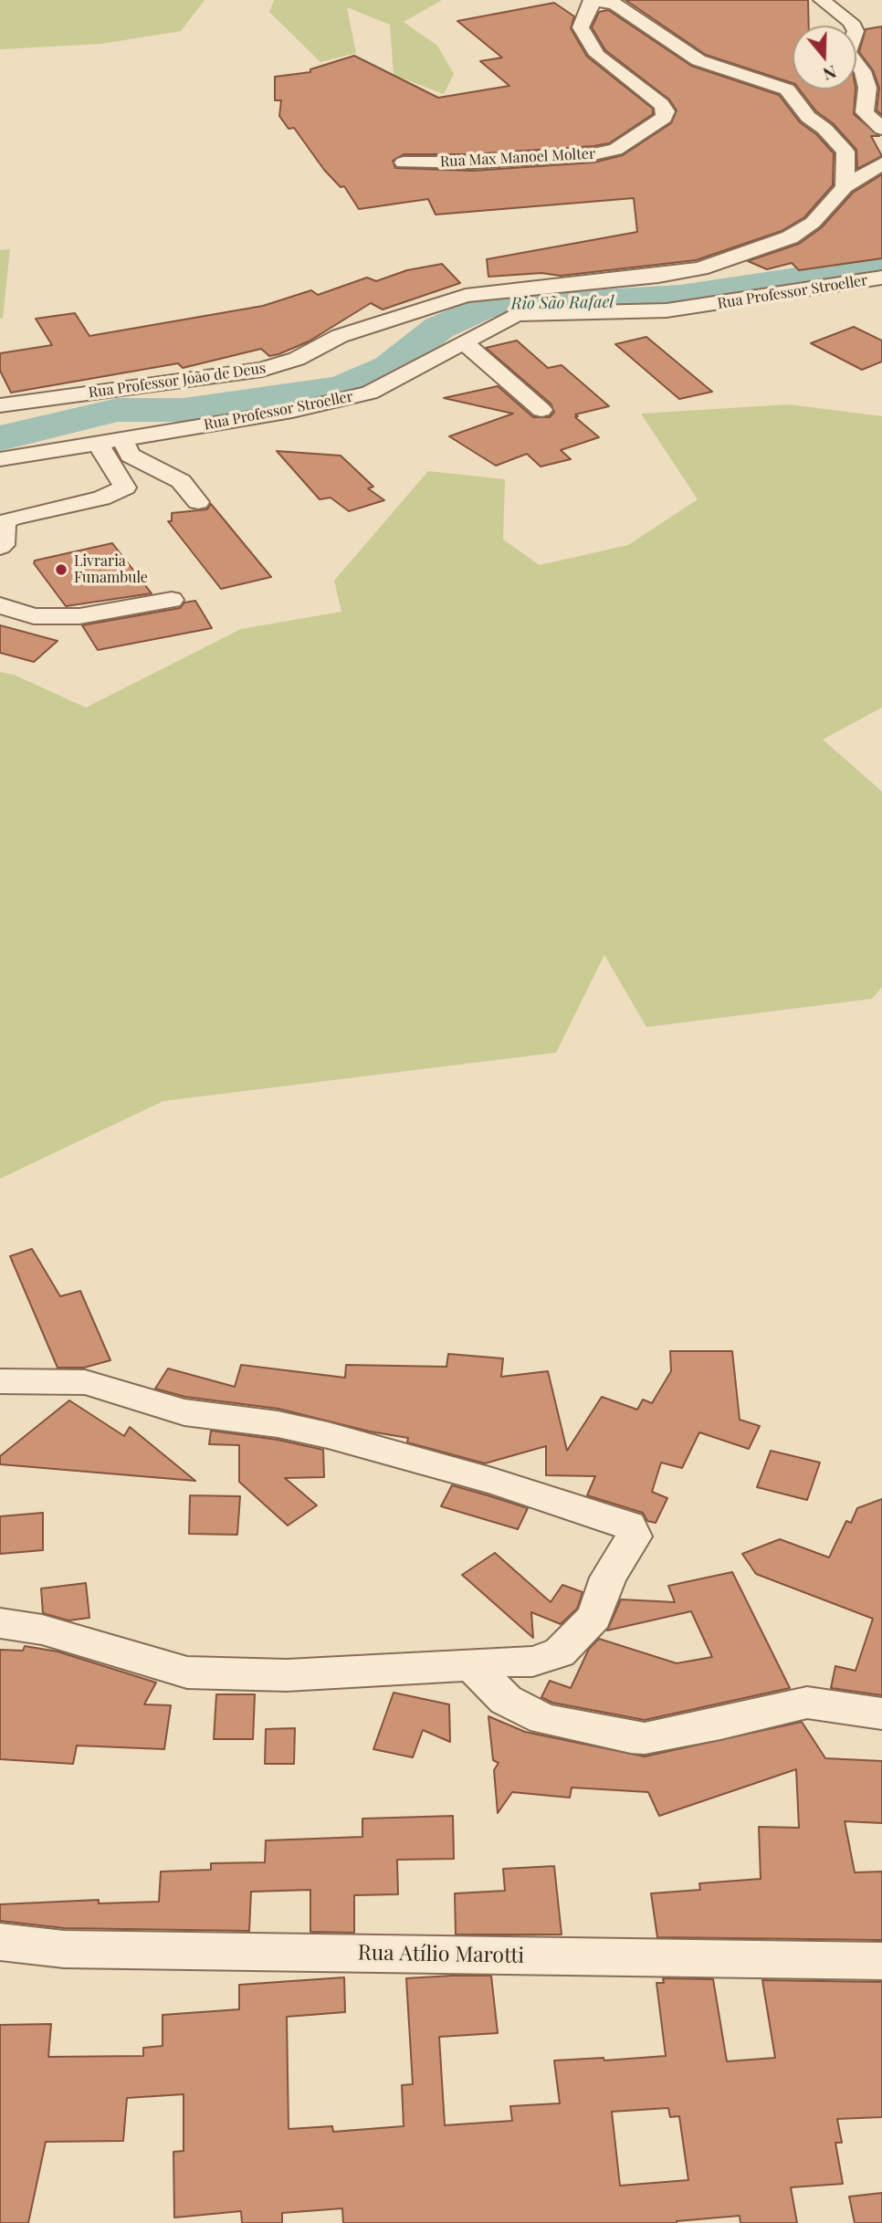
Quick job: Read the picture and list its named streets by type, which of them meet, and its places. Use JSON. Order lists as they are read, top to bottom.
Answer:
{
  "streets": {
    "street": [
      "Rua Max Manoel Molter",
      "Rua Professor Stroeller",
      "Rua Professor João de Deus",
      "Rua Atílio Marotti"
    ]
  },
  "crossings": [
    ["Rua Max Manoel Molter", "Rua Professor João de Deus"]
  ],
  "water": ["Rio São Rafael"],
  "places": ["Livraria Funambule"],
  "north": "bottom"
}
